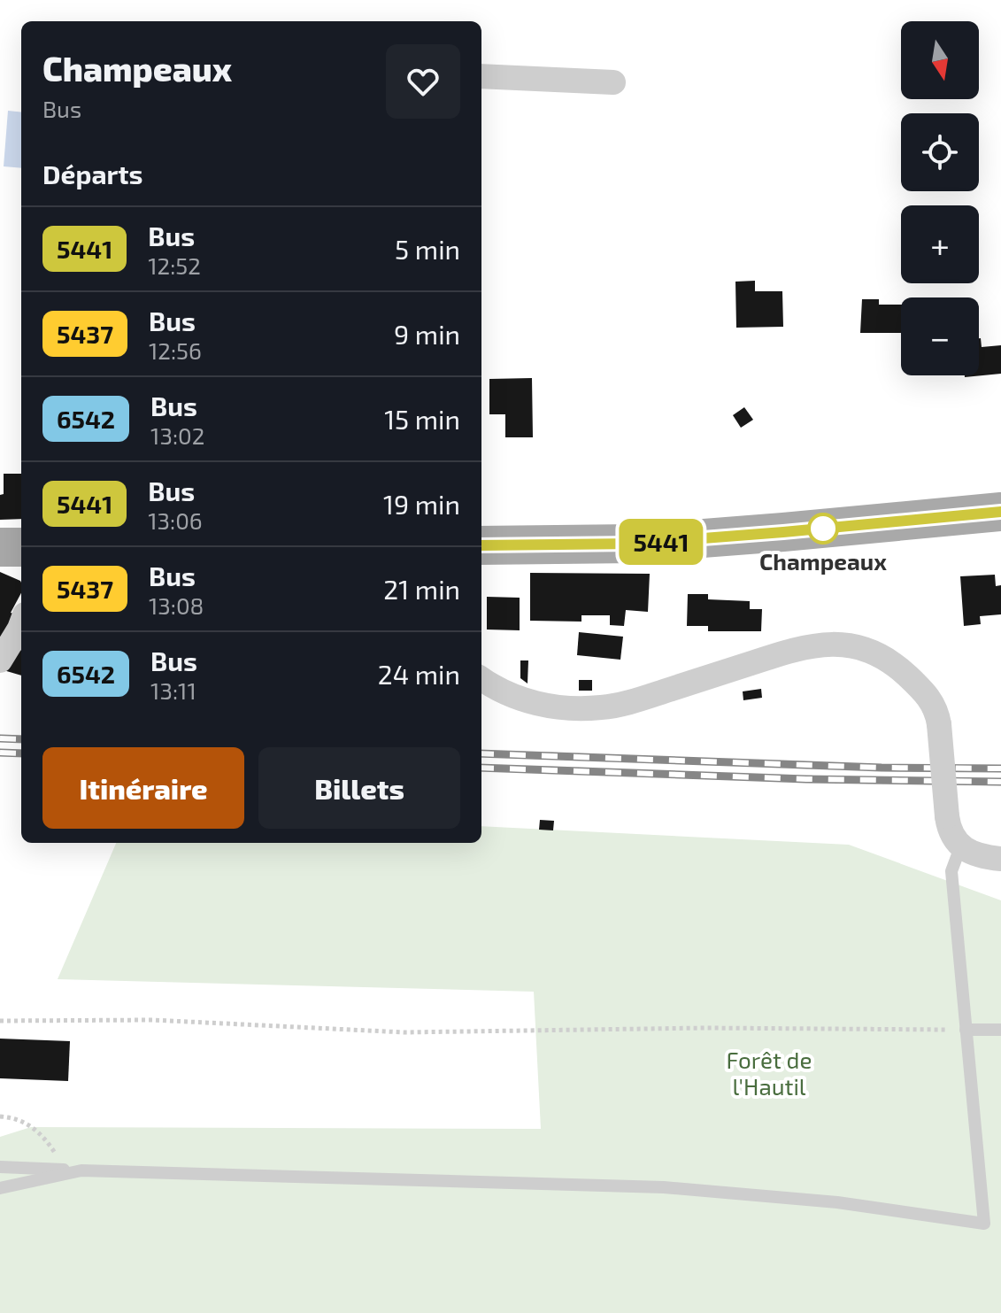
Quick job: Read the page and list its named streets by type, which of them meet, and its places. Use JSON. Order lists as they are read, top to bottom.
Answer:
{
  "parks": ["Forêt de l'Hautil"],
  "places": ["Champeaux"],
  "lines": ["bus line 5441"],
  "north": "bottom",
  "page": {
    "on_map": "5441",
    "map_buttons": ["+", "−"],
    "heading": [
      ["Champeaux", "Bus"],
      "Départs"
    ],
    "list": [
      {
        "mark": "5441",
        "name": "Bus",
        "note": "12:52",
        "value": "5 min"
      },
      {
        "mark": "5437",
        "name": "Bus",
        "note": "12:56",
        "value": "9 min"
      },
      {
        "mark": "6542",
        "name": "Bus",
        "note": "13:02",
        "value": "15 min"
      },
      {
        "mark": "5441",
        "name": "Bus",
        "note": "13:06",
        "value": "19 min"
      },
      {
        "mark": "5437",
        "name": "Bus",
        "note": "13:08",
        "value": "21 min"
      },
      {
        "mark": "6542",
        "name": "Bus",
        "note": "13:11",
        "value": "24 min"
      }
    ],
    "buttons": ["Itinéraire", "Billets"]
  }
}
